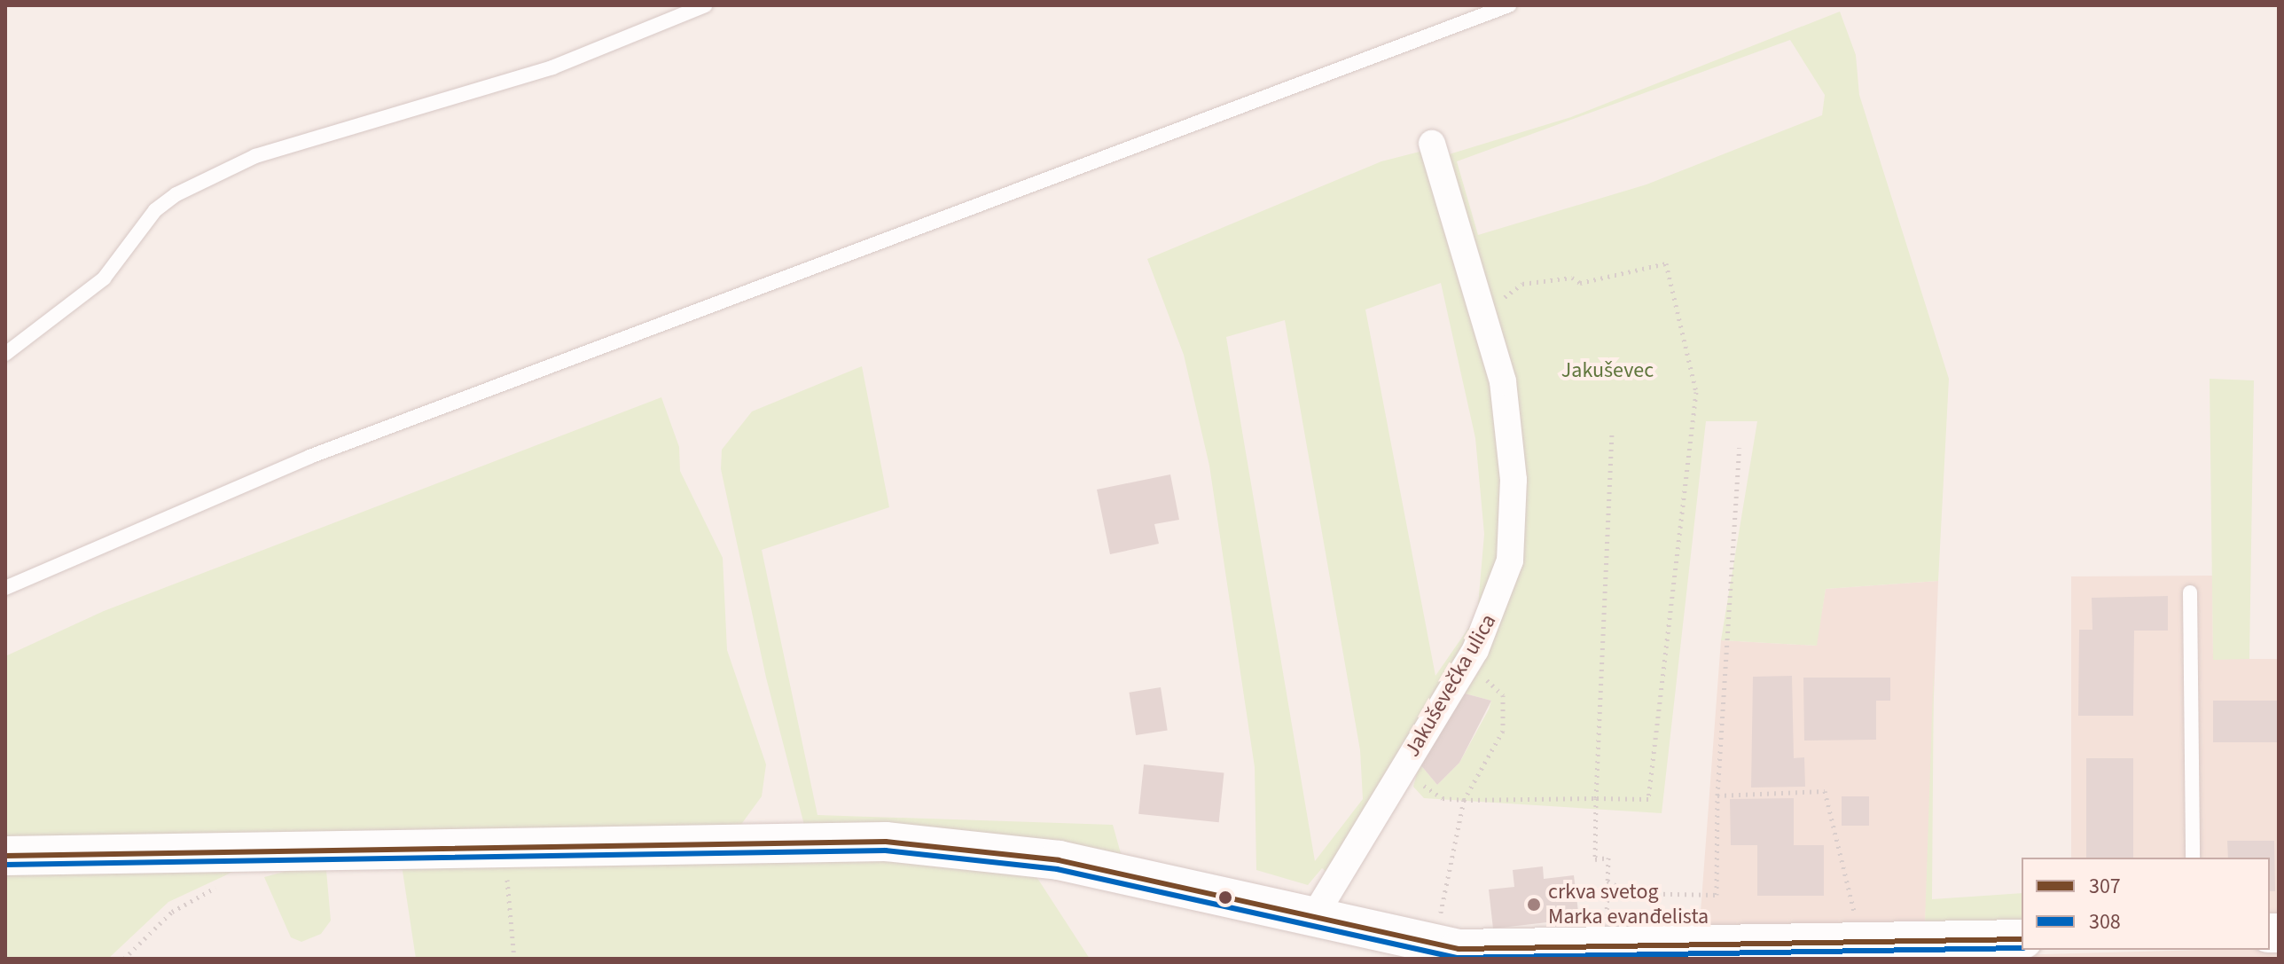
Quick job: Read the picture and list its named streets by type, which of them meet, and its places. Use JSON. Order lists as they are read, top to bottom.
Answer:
{
  "streets": {
    "street": ["Jakuševečka ulica"]
  },
  "parks": ["Jakuševec"],
  "places": ["crkva svetog Marka evanđelista"],
  "lines": ["transit line 307", "transit line 308"],
  "legend": ["307", "308"]
}
